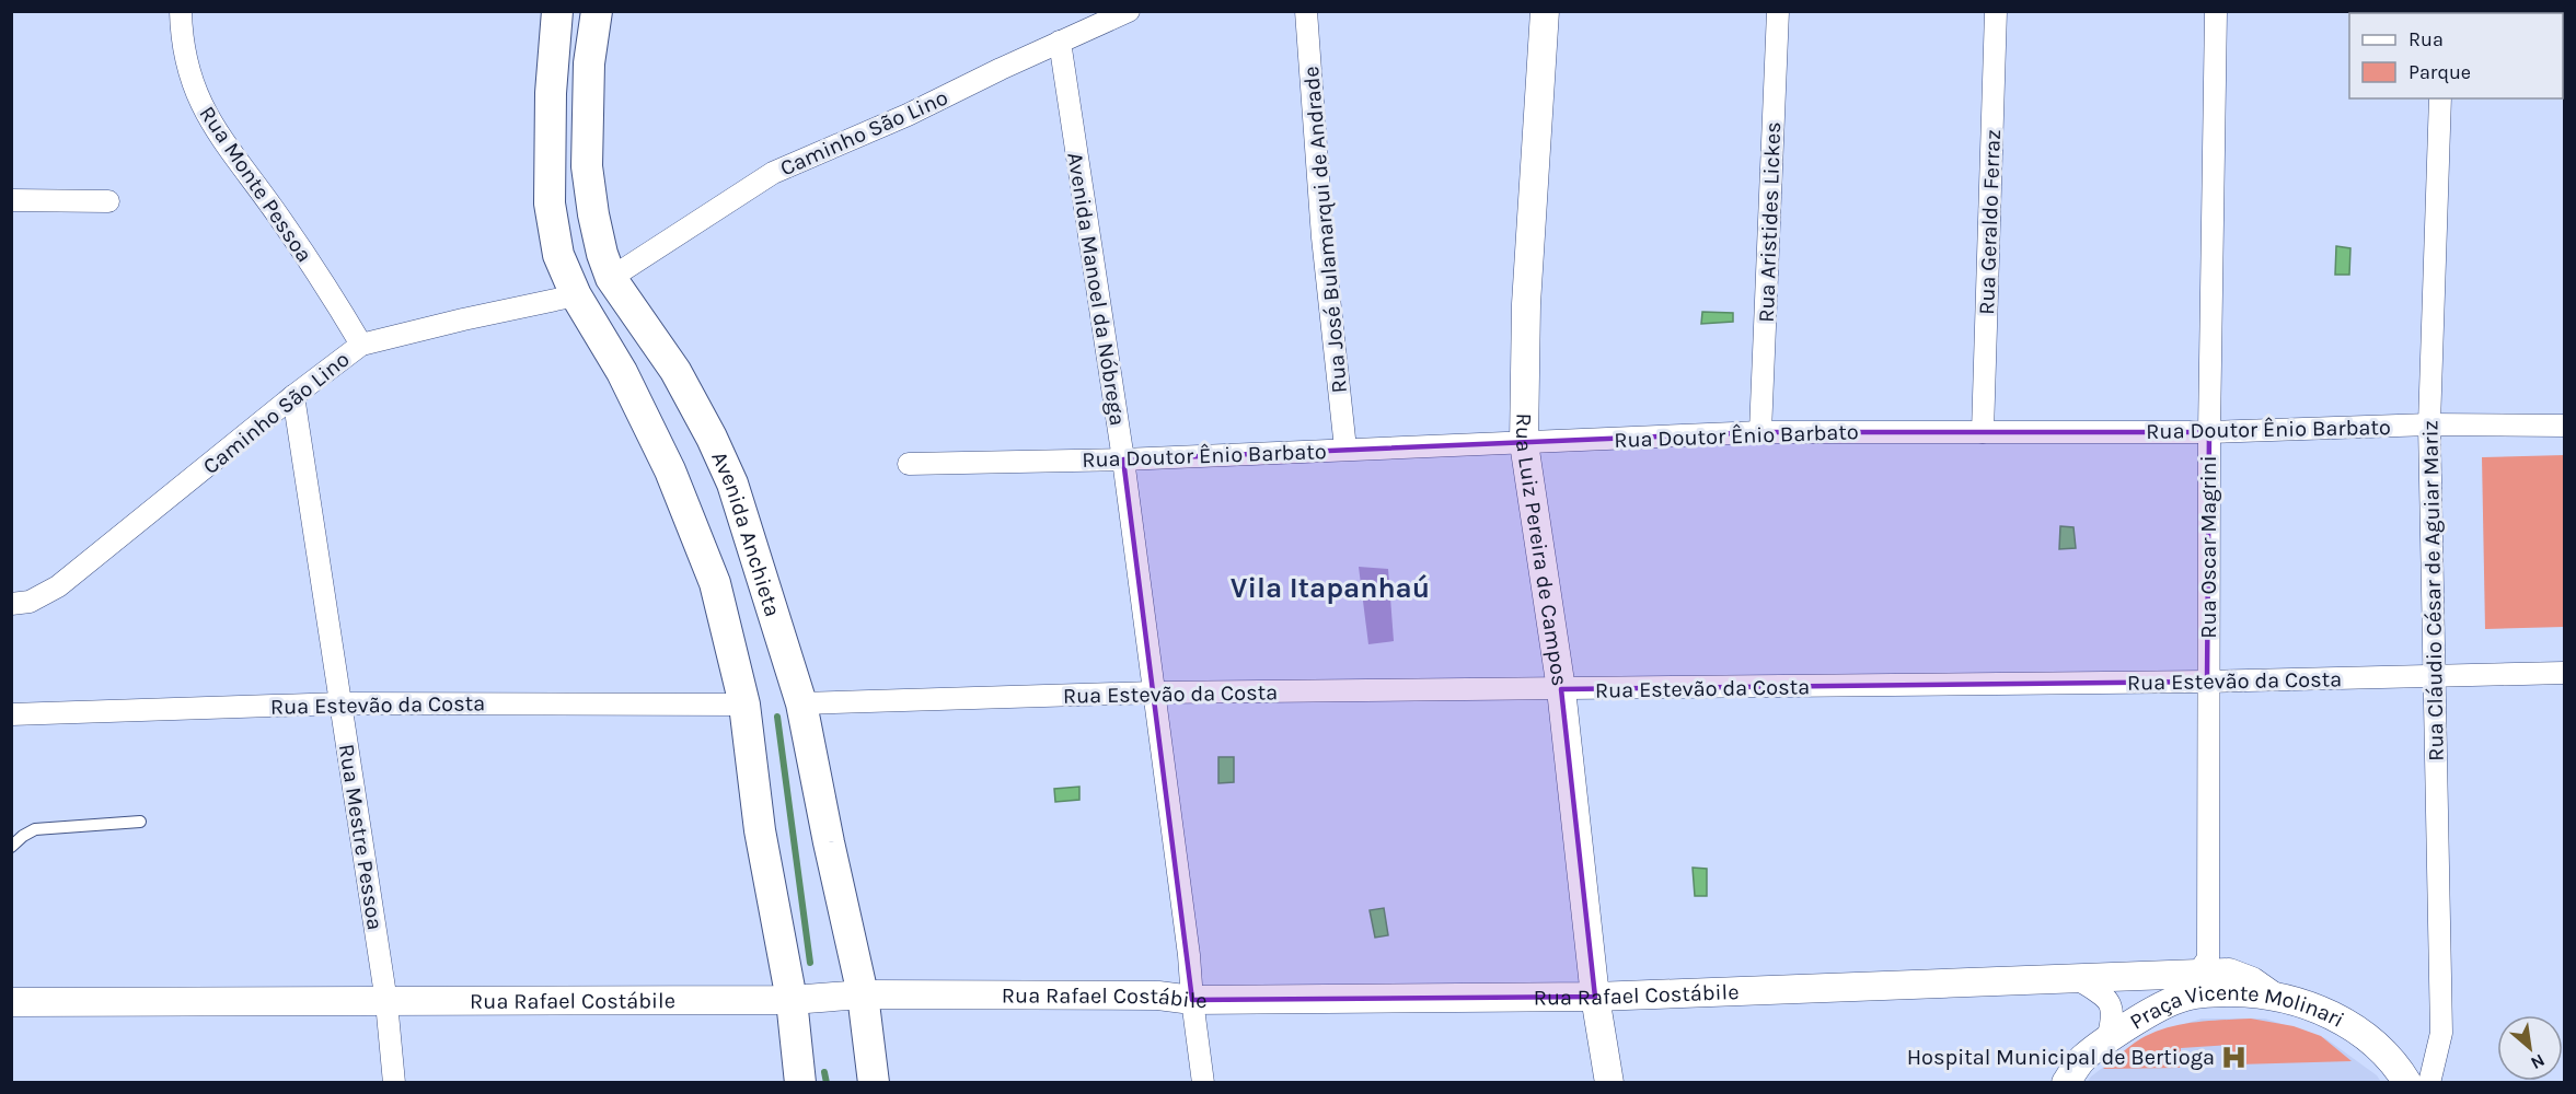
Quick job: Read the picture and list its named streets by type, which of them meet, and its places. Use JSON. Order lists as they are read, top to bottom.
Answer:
{
  "streets": {
    "main road": ["Avenida Anchieta"],
    "street": [
      "Caminho São Lino",
      "Rua Monte Pessoa",
      "Rua Aristides Lickes",
      "Rua Geraldo Ferraz",
      "Rua José Bulamarqui de Andrade",
      "Avenida Manoel da Nóbrega",
      "Rua Doutor Ênio Barbato",
      "Rua Oscar Magrini",
      "Rua Luiz Pereira de Campos",
      "Rua Cláudio César de Aguiar Mariz",
      "Rua Estevão da Costa",
      "Rua Mestre Pessoa",
      "Rua Rafael Costábile",
      "Praça Vicente Molinari"
    ]
  },
  "crossings": [
    ["Caminho São Lino", "Rua Monte Pessoa"],
    ["Caminho São Lino", "Avenida Manoel da Nóbrega"],
    ["Caminho São Lino", "Avenida Anchieta"],
    ["Caminho São Lino", "Rua Mestre Pessoa"],
    ["Rua Aristides Lickes", "Rua Doutor Ênio Barbato"],
    ["Rua Geraldo Ferraz", "Rua Doutor Ênio Barbato"],
    ["Rua José Bulamarqui de Andrade", "Rua Doutor Ênio Barbato"],
    ["Avenida Manoel da Nóbrega", "Rua Doutor Ênio Barbato"],
    ["Avenida Manoel da Nóbrega", "Rua Estevão da Costa"],
    ["Avenida Manoel da Nóbrega", "Rua Rafael Costábile"],
    ["Rua Doutor Ênio Barbato", "Rua Oscar Magrini"],
    ["Rua Doutor Ênio Barbato", "Rua Luiz Pereira de Campos"],
    ["Rua Doutor Ênio Barbato", "Rua Cláudio César de Aguiar Mariz"],
    ["Avenida Anchieta", "Rua Estevão da Costa"],
    ["Avenida Anchieta", "Rua Rafael Costábile"],
    ["Rua Oscar Magrini", "Rua Estevão da Costa"],
    ["Rua Oscar Magrini", "Rua Rafael Costábile"],
    ["Rua Oscar Magrini", "Praça Vicente Molinari"],
    ["Rua Luiz Pereira de Campos", "Rua Estevão da Costa"],
    ["Rua Luiz Pereira de Campos", "Rua Rafael Costábile"],
    ["Rua Cláudio César de Aguiar Mariz", "Rua Estevão da Costa"],
    ["Rua Estevão da Costa", "Rua Mestre Pessoa"],
    ["Rua Mestre Pessoa", "Rua Rafael Costábile"],
    ["Rua Rafael Costábile", "Praça Vicente Molinari"]
  ],
  "districts": ["Vila Itapanhaú"],
  "places": {
    "hospital": ["Hospital Municipal de Bertioga"]
  },
  "legend": ["Rua", "Parque"],
  "north": "bottom right"
}
